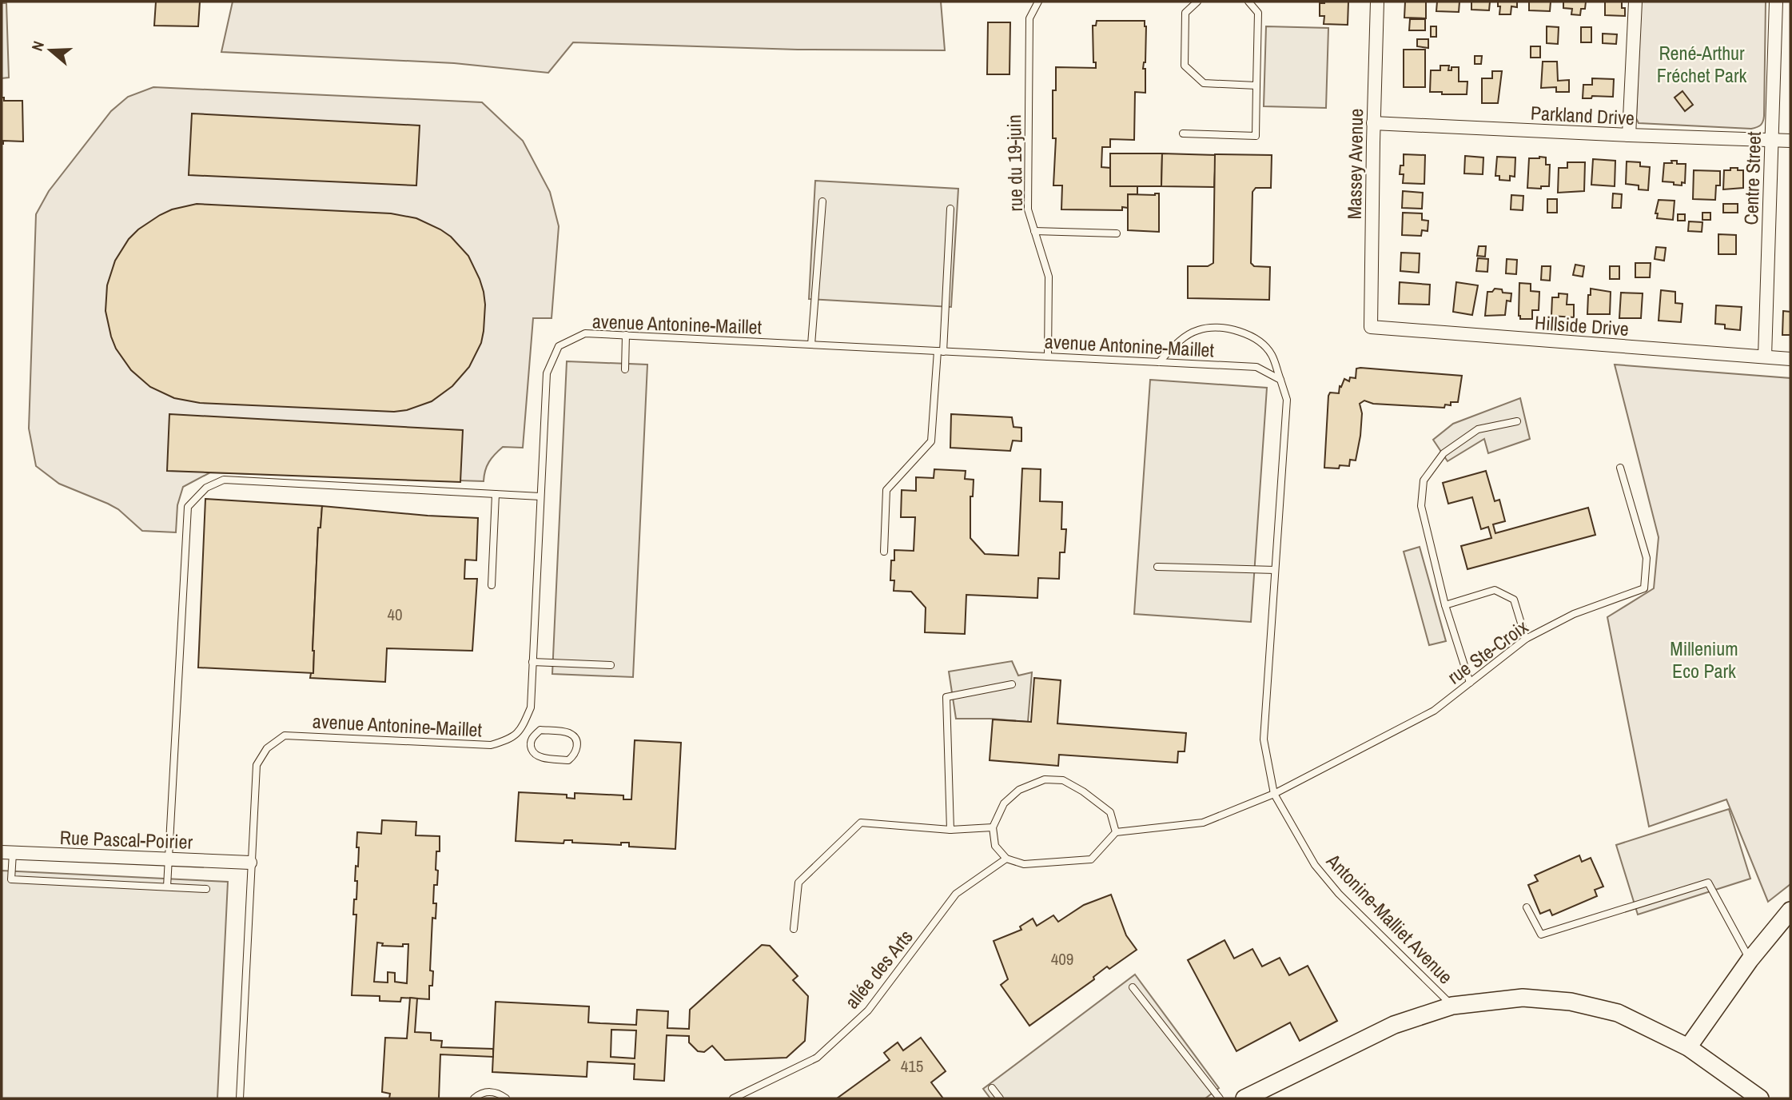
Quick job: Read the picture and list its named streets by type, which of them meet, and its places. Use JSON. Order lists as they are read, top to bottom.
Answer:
{
  "streets": {
    "street": [
      "Parkland Drive",
      "Massey Avenue",
      "Centre Street",
      "Hillside Drive",
      "Rue Pascal-Poirier"
    ],
    "lane": [
      "rue du 19-juin",
      "avenue Antonine-Maillet",
      "rue Ste-Croix",
      "Antonine-Malliet Avenue",
      "allée des Arts"
    ]
  },
  "crossings": [
    ["Parkland Drive", "Massey Avenue"],
    ["Parkland Drive", "Centre Street"],
    ["rue du 19-juin", "avenue Antonine-Maillet"],
    ["Massey Avenue", "Hillside Drive"],
    ["Centre Street", "Hillside Drive"],
    ["avenue Antonine-Maillet", "Rue Pascal-Poirier"],
    ["rue Ste-Croix", "Antonine-Malliet Avenue"],
    ["rue Ste-Croix", "allée des Arts"]
  ],
  "parks": ["René-Arthur Fréchet Park", "Millenium Eco Park"],
  "house_numbers": ["40", "409", "415"],
  "north": "left"
}
